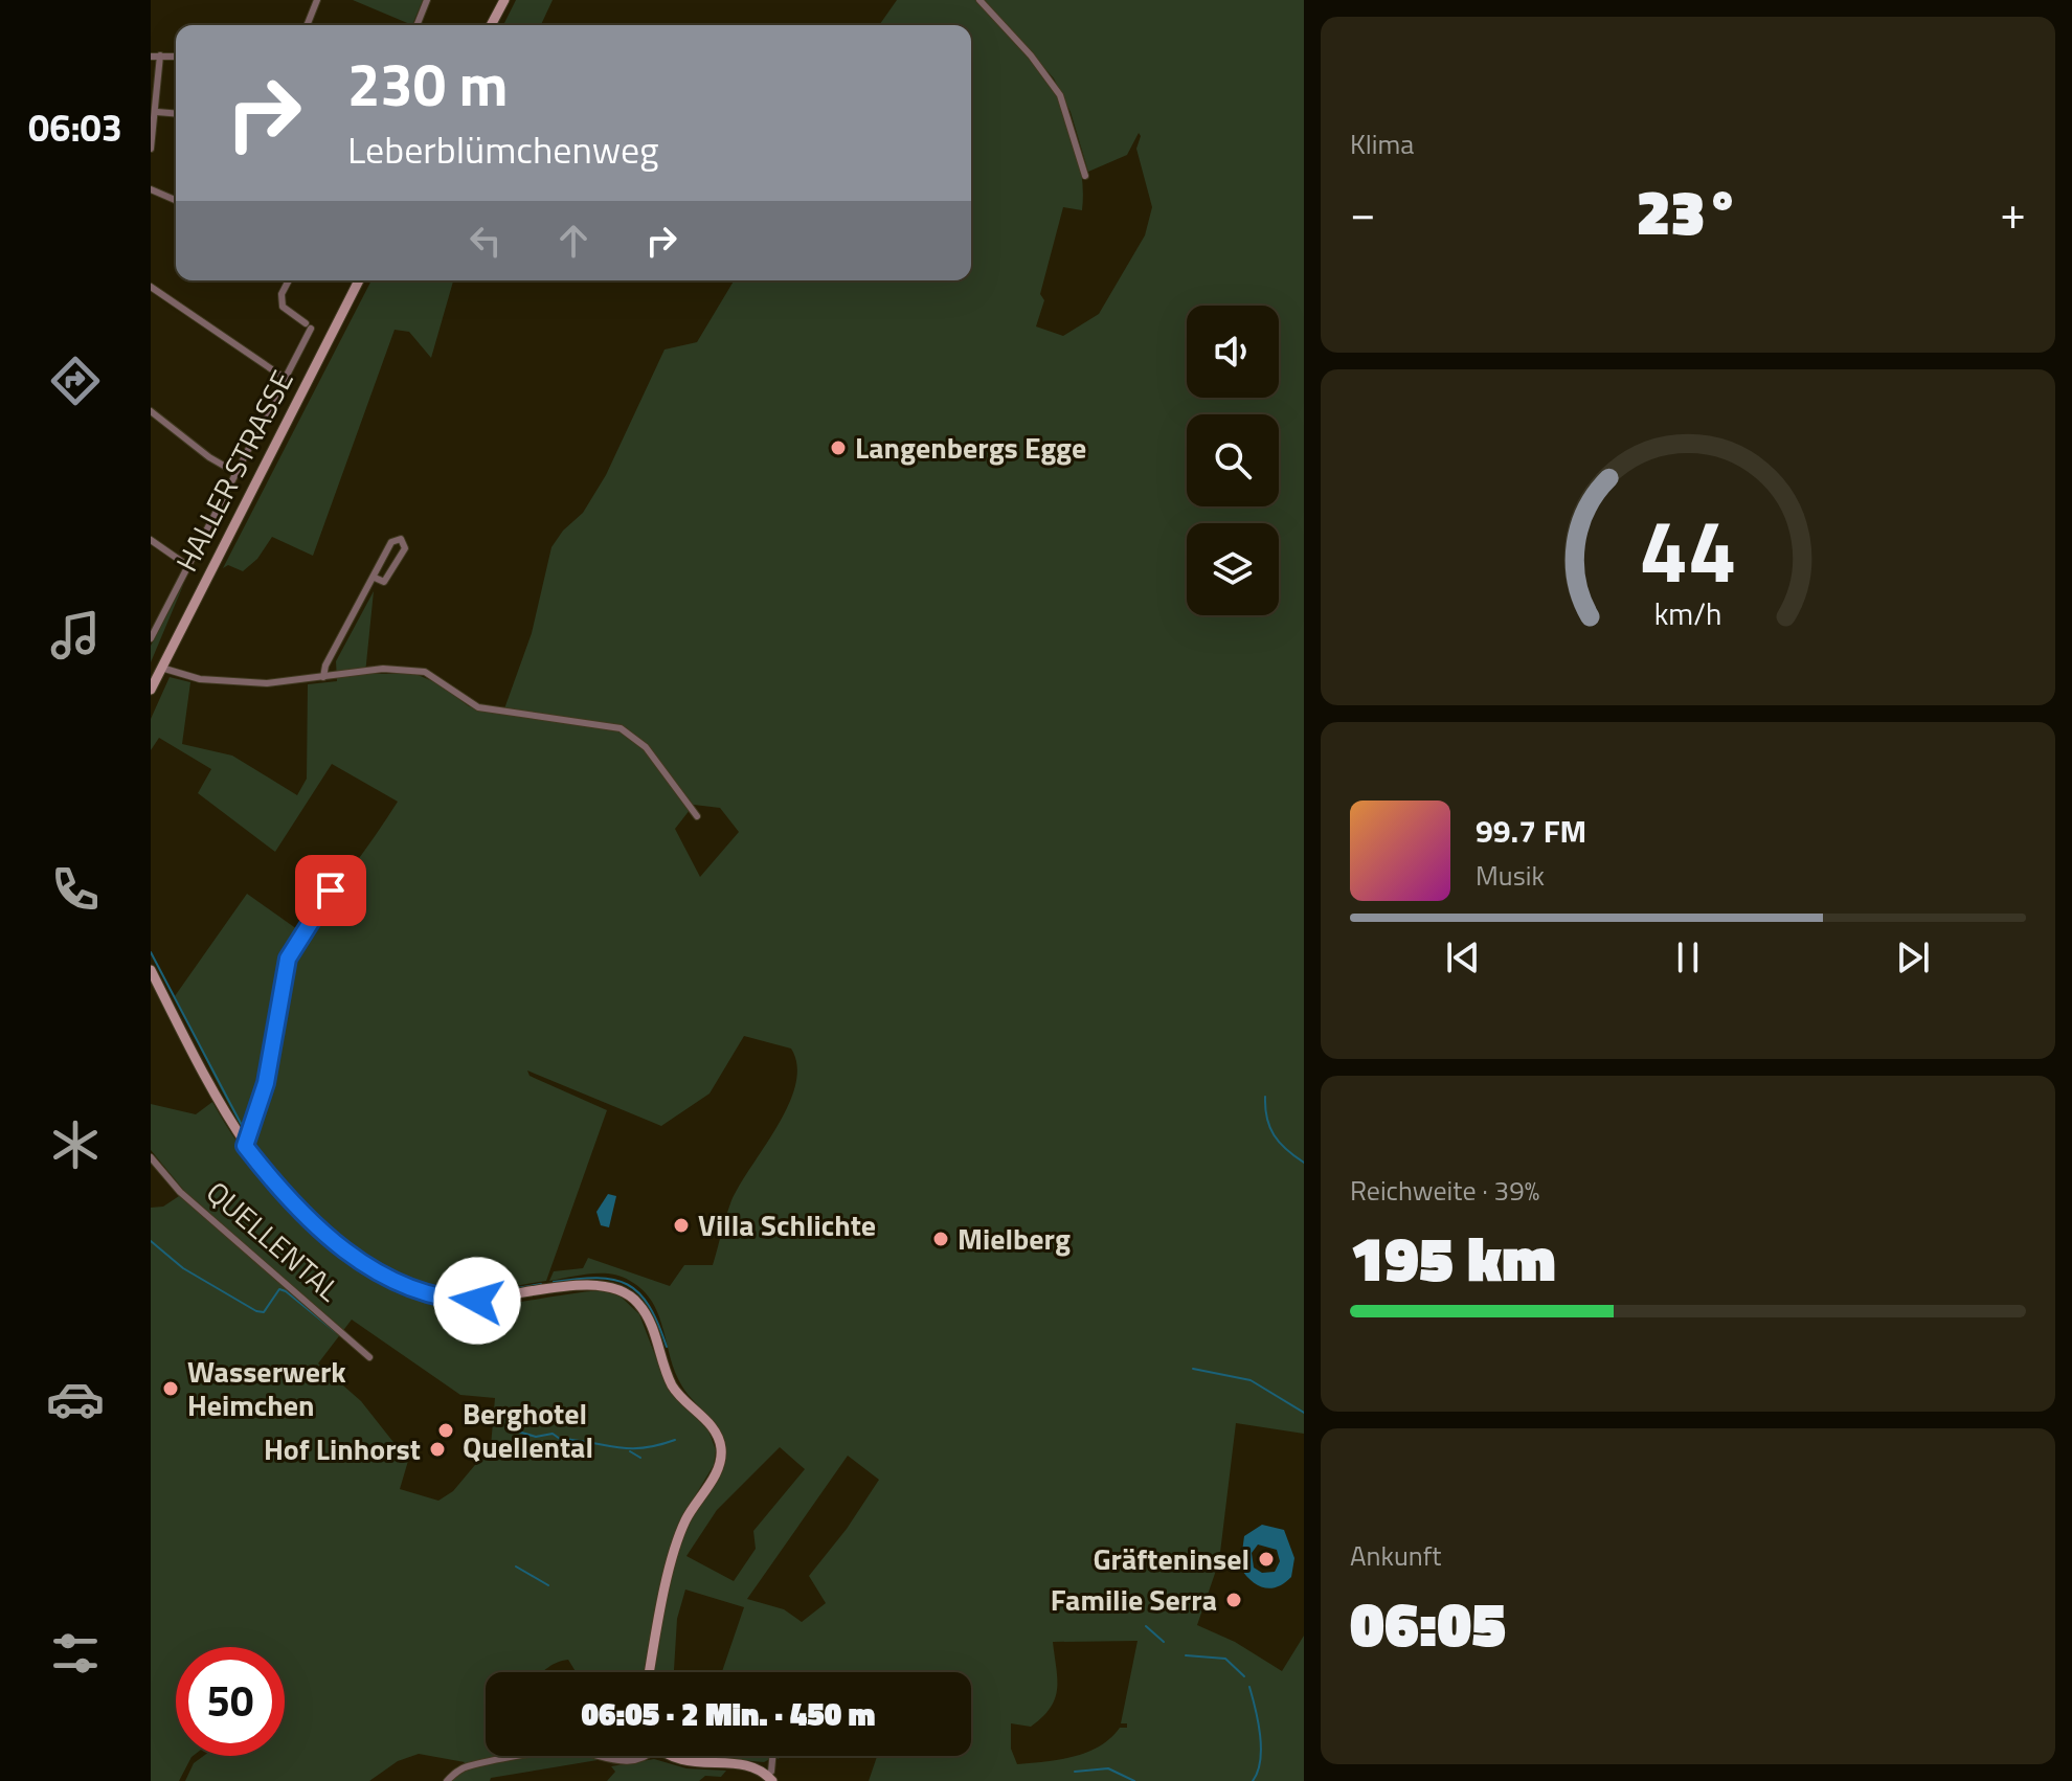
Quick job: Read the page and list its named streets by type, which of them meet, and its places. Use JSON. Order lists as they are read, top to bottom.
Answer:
{
  "streets": {
    "main road": ["HALLER STRASSE"],
    "street": ["QUELLENTAL"]
  },
  "places": [
    "Langenbergs Egge",
    "Villa Schlichte",
    "Mielberg",
    "Wasserwerk Heimchen",
    "Berghotel Quellental",
    "Hof Linhorst",
    "Gräfteninsel",
    "Familie Serra"
  ],
  "page": {
    "tabs": "06:03",
    "tile": [
      "Klima",
      ["Reichweite · 39%", "195 km"],
      ["Ankunft", "06:05"]
    ],
    "turn": ["230 m", "Leberblümchenweg"],
    "heat": ["−", "23°", "+"],
    "song": ["99.7 FM", "Musik"],
    "limit": "50",
    "trip": "06:05 · 2 Min. · 450 m",
    "gauge": ["44", "km/h"]
  }
}
